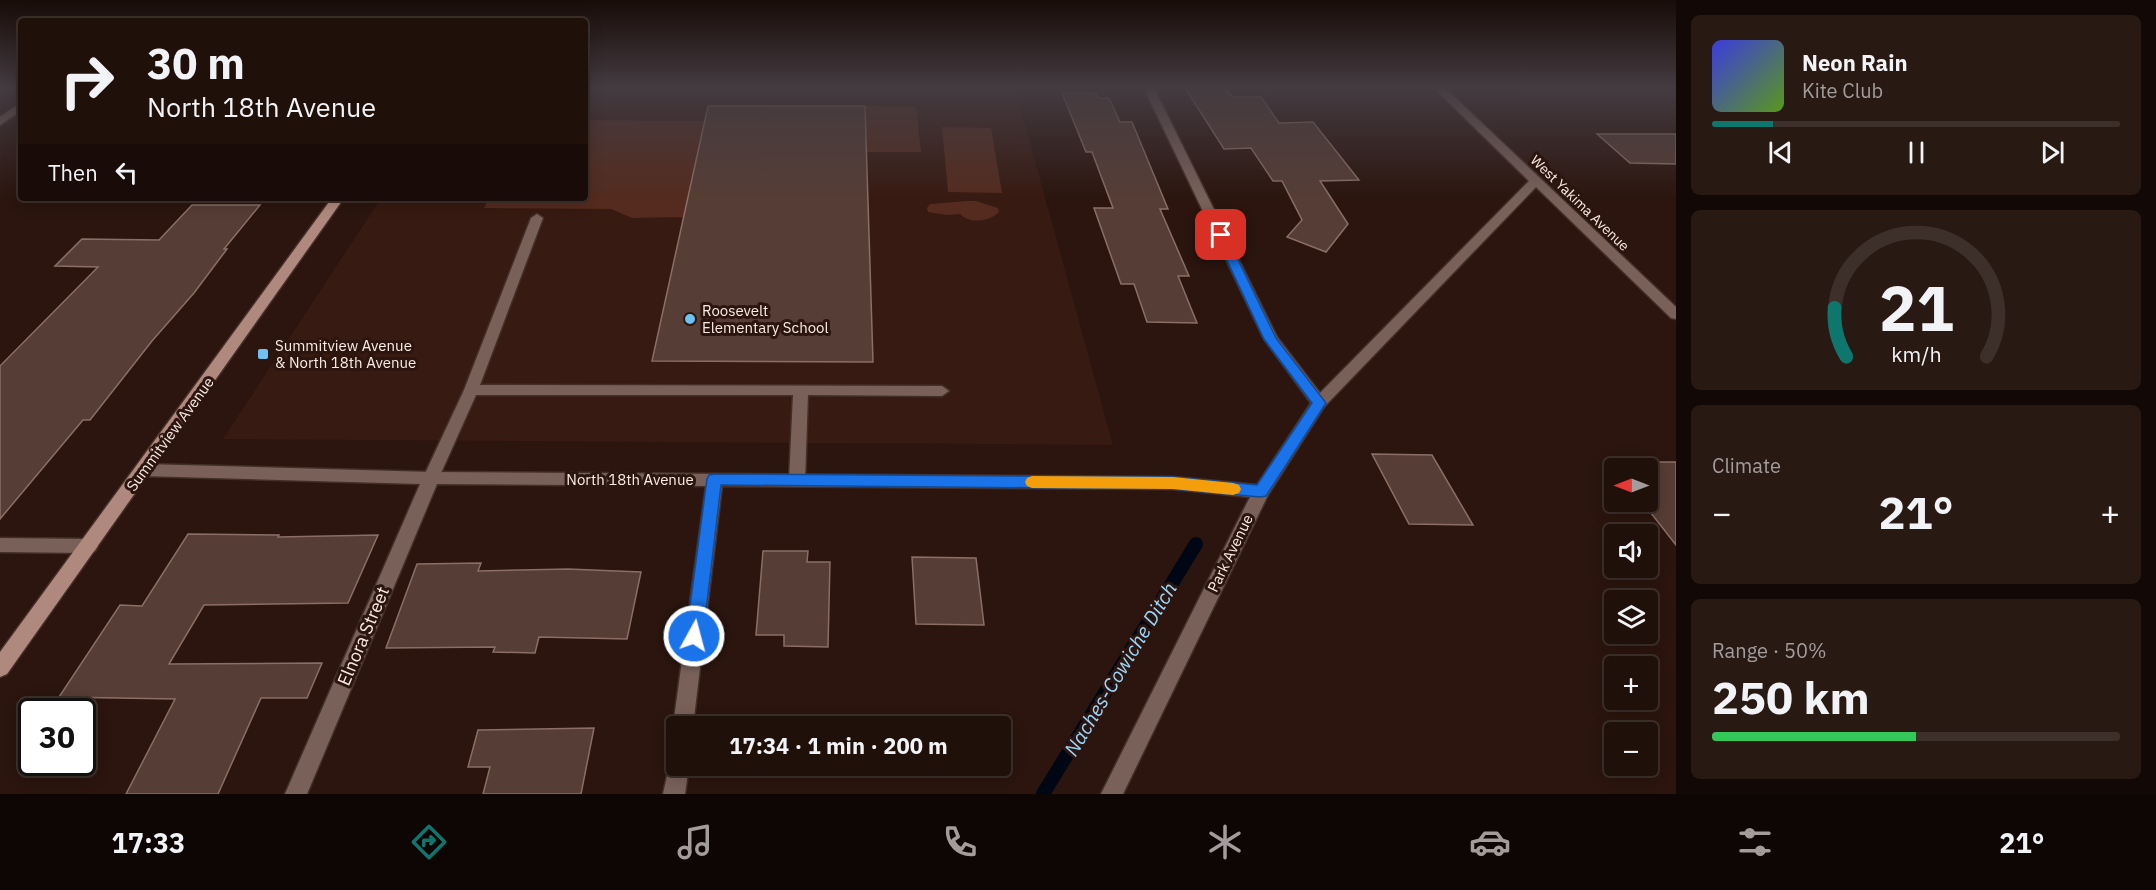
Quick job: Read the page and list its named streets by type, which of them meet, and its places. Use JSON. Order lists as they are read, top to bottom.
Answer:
{
  "streets": {
    "main road": ["Summitview Avenue"],
    "street": [
      "West Yakima Avenue",
      "North 18th Avenue",
      "Park Avenue",
      "Elnora Street"
    ]
  },
  "crossings": [
    ["West Yakima Avenue", "Park Avenue"],
    ["Summitview Avenue", "North 18th Avenue"],
    ["North 18th Avenue", "Park Avenue"],
    ["North 18th Avenue", "Elnora Street"]
  ],
  "water": ["Naches-Cowiche Ditch"],
  "places": {
    "other": ["Roosevelt Elementary School"],
    "transit": ["Summitview Avenue & North 18th Avenue"]
  },
  "north": "left",
  "page": {
    "turn": ["30 m", "North 18th Avenue"],
    "song": ["Neon Rain", "Kite Club"],
    "then": "Then",
    "tile": [
      "Climate",
      ["Range · 50%", "250 km"]
    ],
    "map_buttons": ["+", "−"],
    "heat": ["−", "21°", "+"],
    "limit": "30",
    "trip": "17:34 · 1 min · 200 m",
    "tabs": ["17:33", "21°"],
    "gauge": ["21", "km/h"]
  }
}
